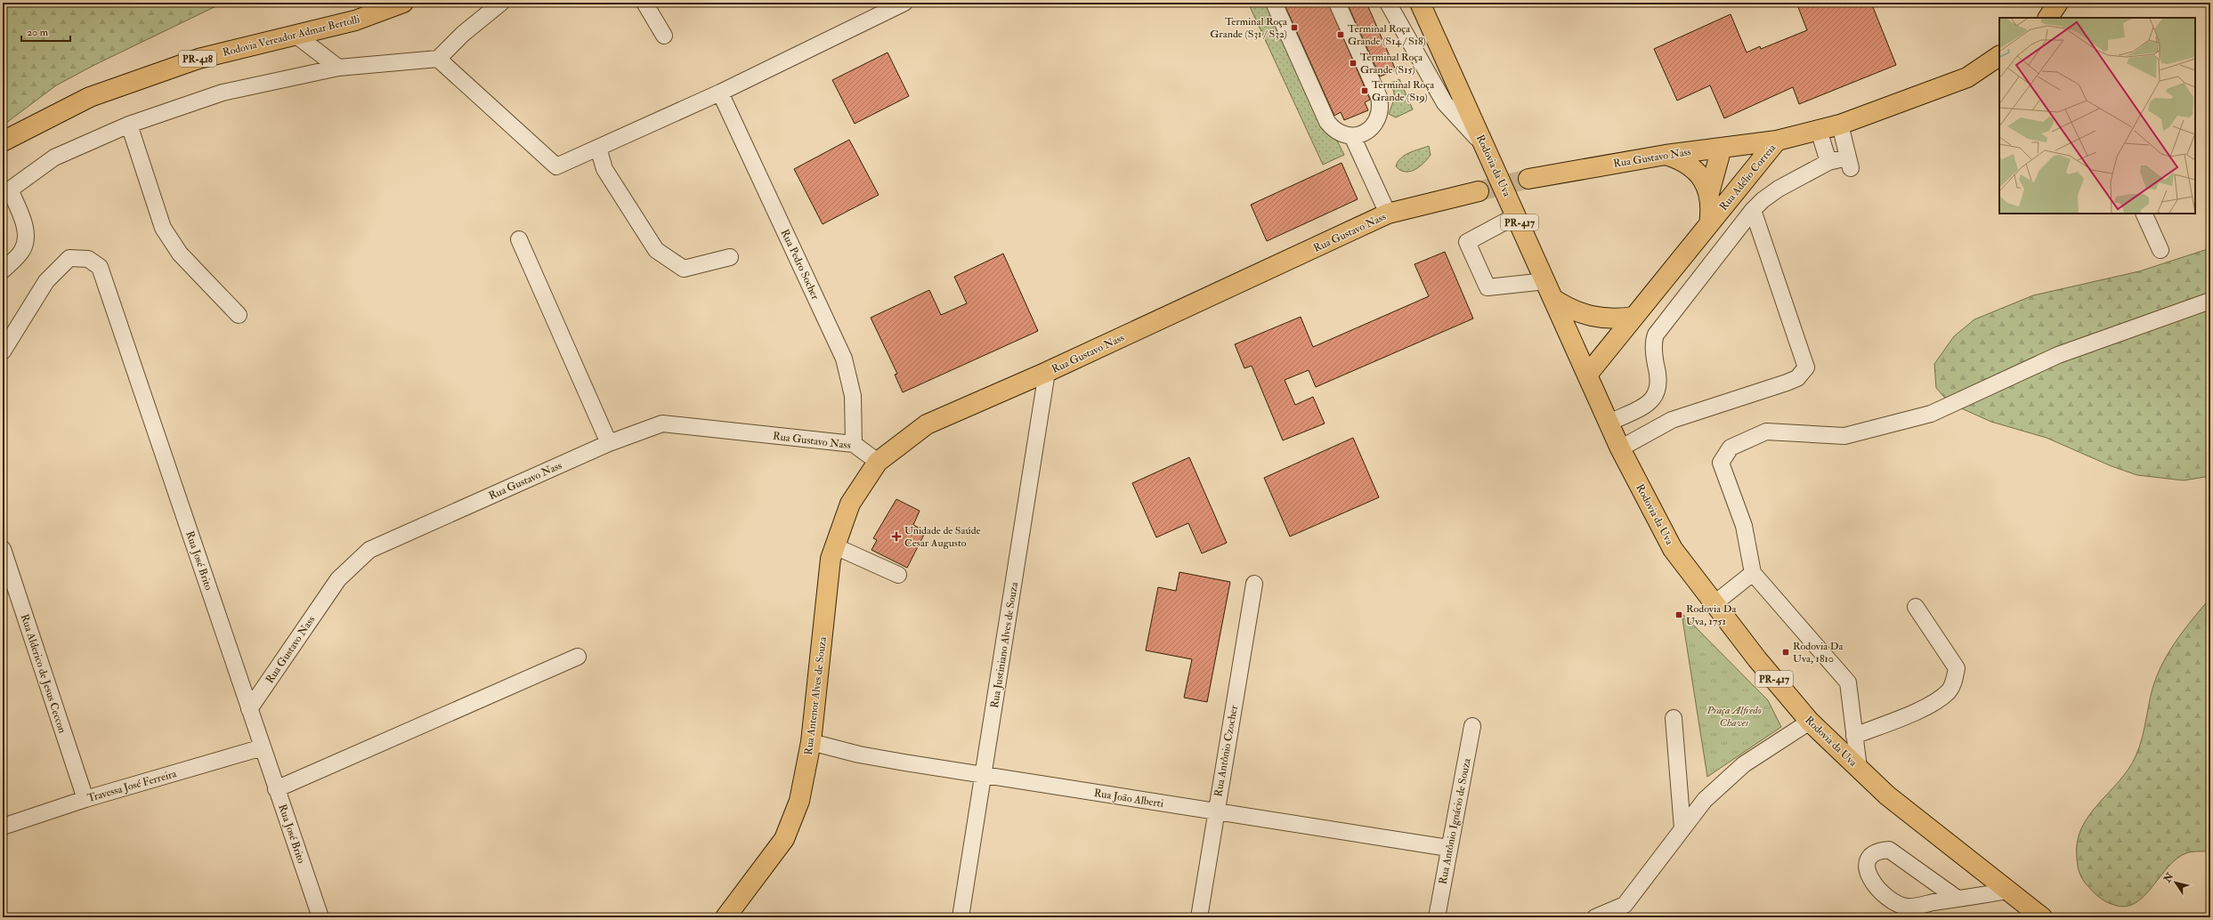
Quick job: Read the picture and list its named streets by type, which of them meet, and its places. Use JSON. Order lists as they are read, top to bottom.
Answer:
{
  "streets": {
    "main road": [
      "Rodovia Vereador Admar Bertolli",
      "PR-418",
      "Rua Gustavo Nass",
      "Rodovia da Uva",
      "Rua Adélio Correia",
      "PR-417",
      "Rua Antenor Alves de Souza"
    ],
    "street": [
      "Rua Pedro Socher",
      "Rua José Brito",
      "Rua Justiniano Alves de Souza",
      "Rua Alderico de Jesus Ceccon",
      "Rua Antônio Czocher",
      "Travessa José Ferreira",
      "Rua João Alberti",
      "Rua Antônio Ignácio de Souza"
    ]
  },
  "crossings": [
    ["Rua Gustavo Nass", "Rua Adélio Correia"],
    ["Rua Gustavo Nass", "Rua Pedro Socher"],
    ["Rua Gustavo Nass", "Rua José Brito"],
    ["Rua Gustavo Nass", "Rua Justiniano Alves de Souza"],
    ["Rua Gustavo Nass", "Rua Antenor Alves de Souza"],
    ["Rodovia da Uva", "Rua Adélio Correia"],
    ["Rua José Brito", "Travessa José Ferreira"],
    ["Rua Justiniano Alves de Souza", "Rua João Alberti"],
    ["Rua Alderico de Jesus Ceccon", "Travessa José Ferreira"],
    ["Rua Antenor Alves de Souza", "Rua João Alberti"],
    ["Rua Antônio Czocher", "Rua João Alberti"],
    ["Rua João Alberti", "Rua Antônio Ignácio de Souza"]
  ],
  "parks": ["Praça Alfredo Chaves"],
  "places": {
    "transit": [
      "Terminal Roça Grande (S31 / S32)",
      "Terminal Roça Grande (S14 / S18)",
      "Terminal Roça Grande (S15)",
      "Terminal Roça Grande (S19)",
      "Rodovia Da Uva, 1751",
      "Rodovia Da Uva, 1810"
    ],
    "health": ["Unidade de Saúde Cesar Augusto"]
  },
  "scale_bar": "20 m",
  "north": "top left"
}
